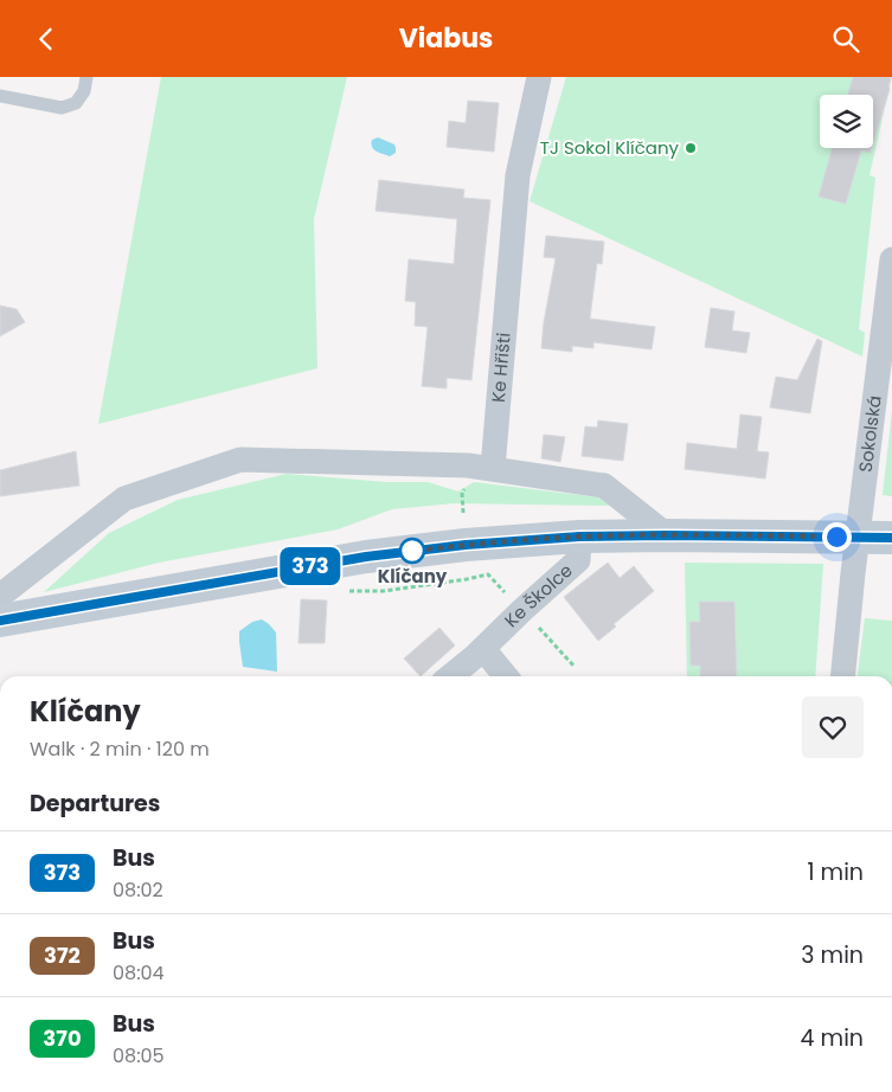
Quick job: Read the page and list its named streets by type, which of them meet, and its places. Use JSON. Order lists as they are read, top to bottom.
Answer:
{
  "streets": {
    "street": ["Ke Hřišti", "Sokolská", "Ke Školce"]
  },
  "places": ["TJ Sokol Klíčany", "Klíčany"],
  "lines": ["bus line 373"],
  "page": {
    "header": "Viabus",
    "on_map": "373",
    "heading": [
      ["Klíčany", "Walk · 2 min · 120 m"],
      "Departures"
    ],
    "list": [
      {
        "mark": "373",
        "name": "Bus",
        "note": "08:02",
        "value": "1 min"
      },
      {
        "mark": "372",
        "name": "Bus",
        "note": "08:04",
        "value": "3 min"
      },
      {
        "mark": "370",
        "name": "Bus",
        "note": "08:05",
        "value": "4 min"
      }
    ]
  }
}
